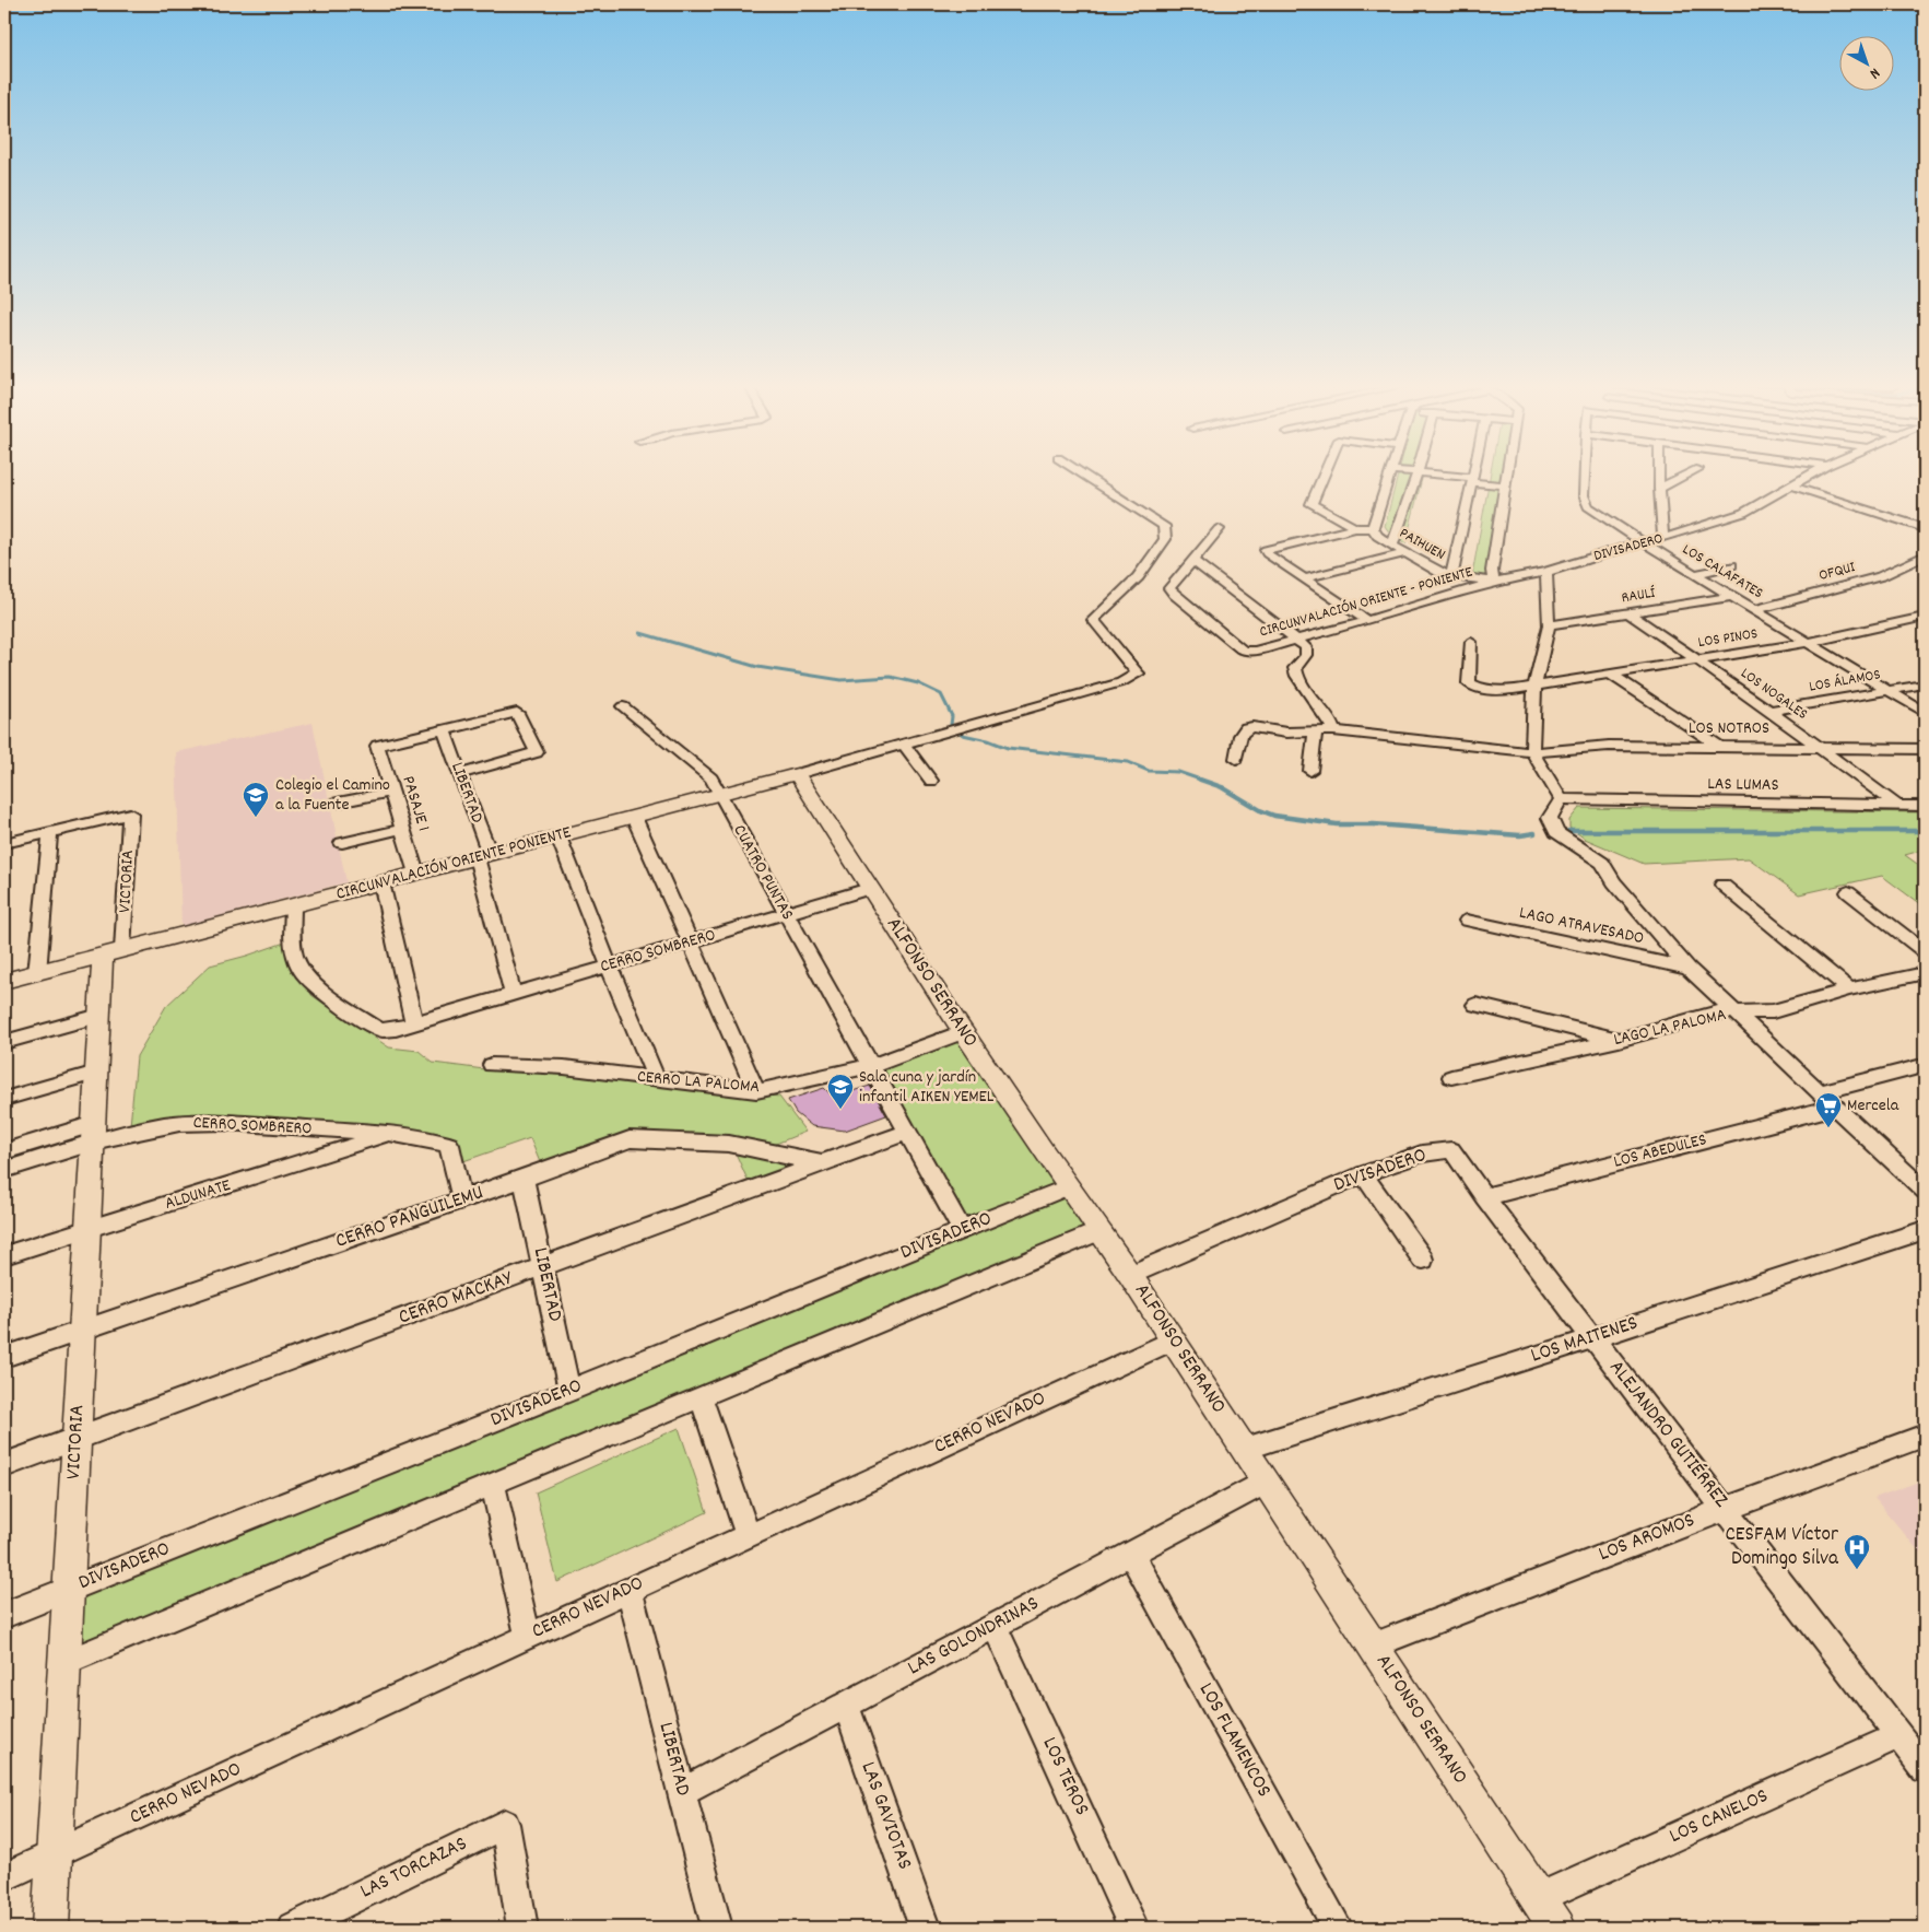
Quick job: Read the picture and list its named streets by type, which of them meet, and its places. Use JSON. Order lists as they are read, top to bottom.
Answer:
{
  "streets": {
    "street": [
      "PAIHUEN",
      "DIVISADERO",
      "LOS CALAFATES",
      "OFQUI",
      "RAULÍ",
      "CIRCUNVALACIÓN ORIENTE - PONIENTE",
      "LOS PINOS",
      "LOS ÁLAMOS",
      "LOS NOGALES",
      "LOS NOTROS",
      "LAS LUMAS",
      "LIBERTAD",
      "PASAJE 1",
      "CIRCUNVALACIÓN ORIENTE PONIENTE",
      "CUATRO PUNTAS",
      "VICTORIA",
      "LAGO ATRAVESADO",
      "CERRO SOMBRERO",
      "ALFONSO SERRANO",
      "LAGO LA PALOMA",
      "CERRO LA PALOMA",
      "LOS ABEDULES",
      "ALDUNATE",
      "CERRO PANGUILEMU",
      "CERRO MACKAY",
      "LOS MAITENES",
      "CERRO NEVADO",
      "ALEJANDRO GUTIÉRREZ",
      "LOS AROMOS",
      "LAS GOLONDRINAS",
      "LOS FLAMENCOS",
      "LOS TEROS",
      "LAS GAVIOTAS",
      "LOS CANELOS",
      "LAS TORCAZAS"
    ]
  },
  "crossings": [
    ["PAIHUEN", "CIRCUNVALACIÓN ORIENTE - PONIENTE"],
    ["DIVISADERO", "LOS CALAFATES"],
    ["DIVISADERO", "CIRCUNVALACIÓN ORIENTE - PONIENTE"],
    ["DIVISADERO", "LIBERTAD"],
    ["DIVISADERO", "CUATRO PUNTAS"],
    ["DIVISADERO", "VICTORIA"],
    ["DIVISADERO", "ALFONSO SERRANO"],
    ["DIVISADERO", "ALEJANDRO GUTIÉRREZ"],
    ["LOS CALAFATES", "OFQUI"],
    ["LOS CALAFATES", "RAULÍ"],
    ["LOS CALAFATES", "LOS PINOS"],
    ["LOS CALAFATES", "LOS ÁLAMOS"],
    ["RAULÍ", "LOS NOGALES"],
    ["LOS PINOS", "LOS NOGALES"],
    ["LOS ÁLAMOS", "LOS NOGALES"],
    ["LOS NOGALES", "LOS NOTROS"],
    ["LOS NOGALES", "LAS LUMAS"],
    ["LIBERTAD", "PASAJE 1"],
    ["LIBERTAD", "CIRCUNVALACIÓN ORIENTE PONIENTE"],
    ["LIBERTAD", "CERRO SOMBRERO"],
    ["LIBERTAD", "CERRO PANGUILEMU"],
    ["LIBERTAD", "CERRO MACKAY"],
    ["LIBERTAD", "CERRO NEVADO"],
    ["LIBERTAD", "LAS GOLONDRINAS"],
    ["PASAJE 1", "CIRCUNVALACIÓN ORIENTE PONIENTE"],
    ["CIRCUNVALACIÓN ORIENTE PONIENTE", "CUATRO PUNTAS"],
    ["CIRCUNVALACIÓN ORIENTE PONIENTE", "VICTORIA"],
    ["CIRCUNVALACIÓN ORIENTE PONIENTE", "CERRO SOMBRERO"],
    ["CIRCUNVALACIÓN ORIENTE PONIENTE", "ALFONSO SERRANO"],
    ["CUATRO PUNTAS", "CERRO SOMBRERO"],
    ["CUATRO PUNTAS", "CERRO LA PALOMA"],
    ["CUATRO PUNTAS", "CERRO MACKAY"],
    ["VICTORIA", "CERRO SOMBRERO"],
    ["VICTORIA", "ALDUNATE"],
    ["VICTORIA", "CERRO PANGUILEMU"],
    ["VICTORIA", "CERRO MACKAY"],
    ["VICTORIA", "CERRO NEVADO"],
    ["CERRO SOMBRERO", "ALFONSO SERRANO"],
    ["CERRO SOMBRERO", "ALDUNATE"],
    ["CERRO SOMBRERO", "CERRO PANGUILEMU"],
    ["ALFONSO SERRANO", "CERRO LA PALOMA"],
    ["ALFONSO SERRANO", "LOS MAITENES"],
    ["ALFONSO SERRANO", "CERRO NEVADO"],
    ["ALFONSO SERRANO", "LOS AROMOS"],
    ["ALFONSO SERRANO", "LAS GOLONDRINAS"],
    ["ALFONSO SERRANO", "LOS CANELOS"],
    ["LOS ABEDULES", "ALEJANDRO GUTIÉRREZ"],
    ["CERRO PANGUILEMU", "CERRO MACKAY"],
    ["LOS MAITENES", "ALEJANDRO GUTIÉRREZ"],
    ["ALEJANDRO GUTIÉRREZ", "LOS AROMOS"],
    ["ALEJANDRO GUTIÉRREZ", "LOS CANELOS"],
    ["LAS GOLONDRINAS", "LOS FLAMENCOS"],
    ["LAS GOLONDRINAS", "LOS TEROS"],
    ["LAS GOLONDRINAS", "LAS GAVIOTAS"]
  ],
  "places": {
    "school or university": ["Colegio el Camino a la Fuente", "Sala cuna y jardín infantil AIKEN YEMEL"],
    "supermarket": ["Mercela"],
    "hospital": ["CESFAM Víctor Domingo Silva"]
  },
  "north": "bottom right"
}
